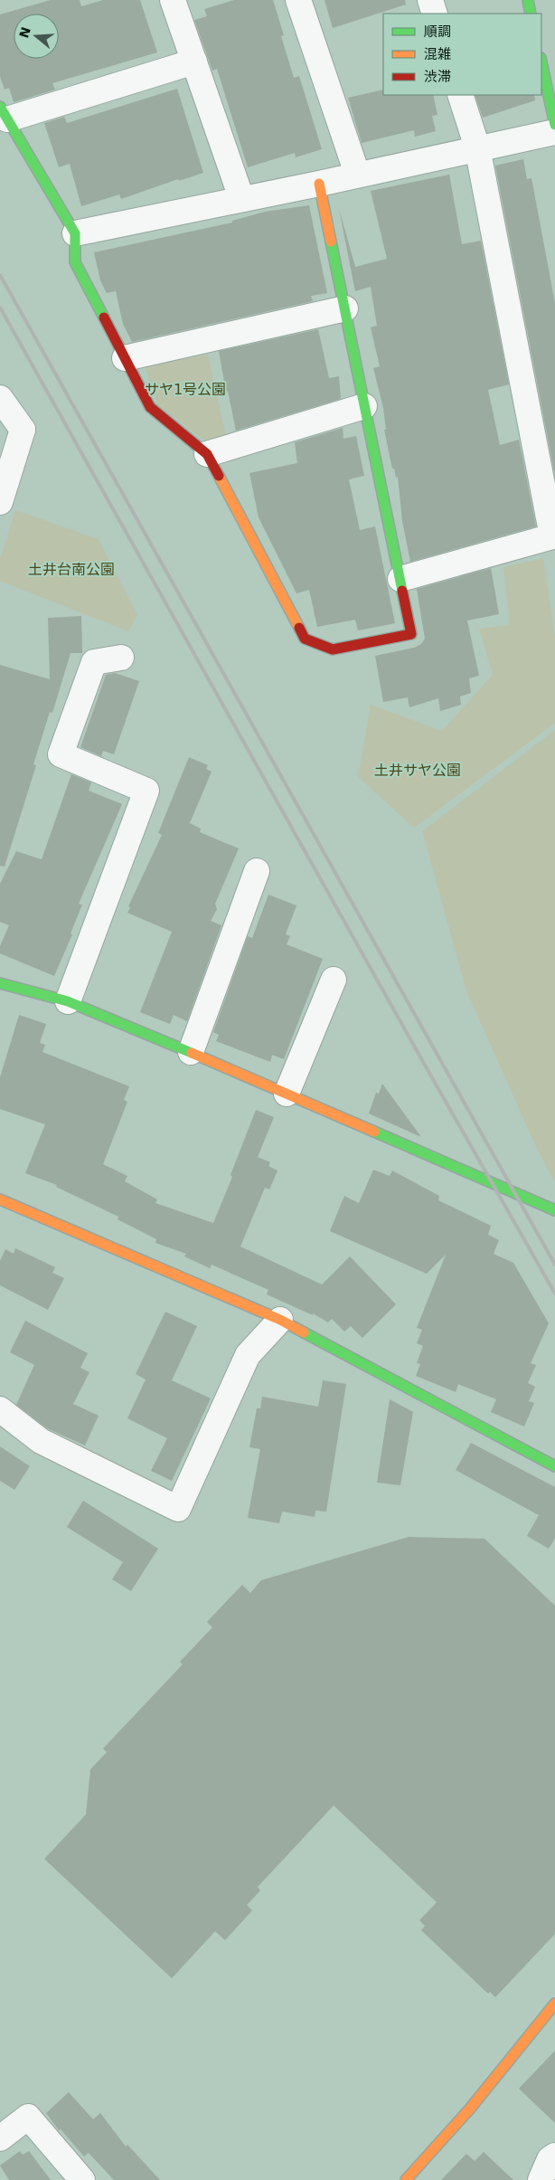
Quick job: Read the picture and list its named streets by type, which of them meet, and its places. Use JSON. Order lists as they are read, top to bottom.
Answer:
{
  "parks": ["サヤ1号公園", "土井台南公園", "土井サヤ公園"],
  "legend": ["順調", "混雑", "渋滞"],
  "north": "left"
}
